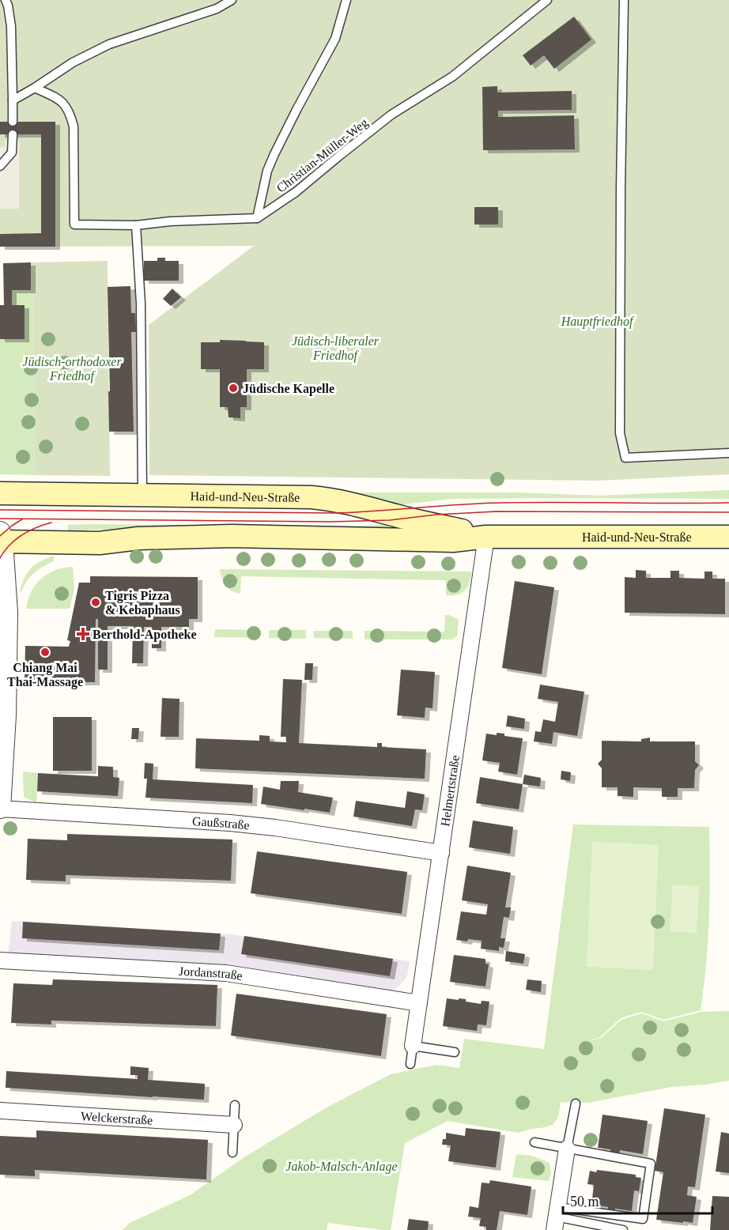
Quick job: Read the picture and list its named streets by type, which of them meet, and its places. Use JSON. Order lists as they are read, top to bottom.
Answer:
{
  "streets": {
    "main road": ["Haid-und-Neu-Straße"],
    "street": [
      "Helmertstraße",
      "Gaußstraße",
      "Jordanstraße",
      "Welckerstraße"
    ],
    "lane": ["Christian-Müller-Weg"]
  },
  "crossings": [
    ["Haid-und-Neu-Straße", "Helmertstraße"],
    ["Helmertstraße", "Gaußstraße"],
    ["Helmertstraße", "Jordanstraße"]
  ],
  "parks": [
    "Hauptfriedhof",
    "Jüdisch-liberaler Friedhof",
    "Jüdisch-orthodoxer Friedhof",
    "Jakob-Malsch-Anlage"
  ],
  "places": {
    "other": ["Jüdische Kapelle", "Tigris Pizza & Kebaphaus", "Chiang Mai Thai-Massage"],
    "health": ["Berthold-Apotheke"]
  },
  "scale_bar": "50 m"
}
